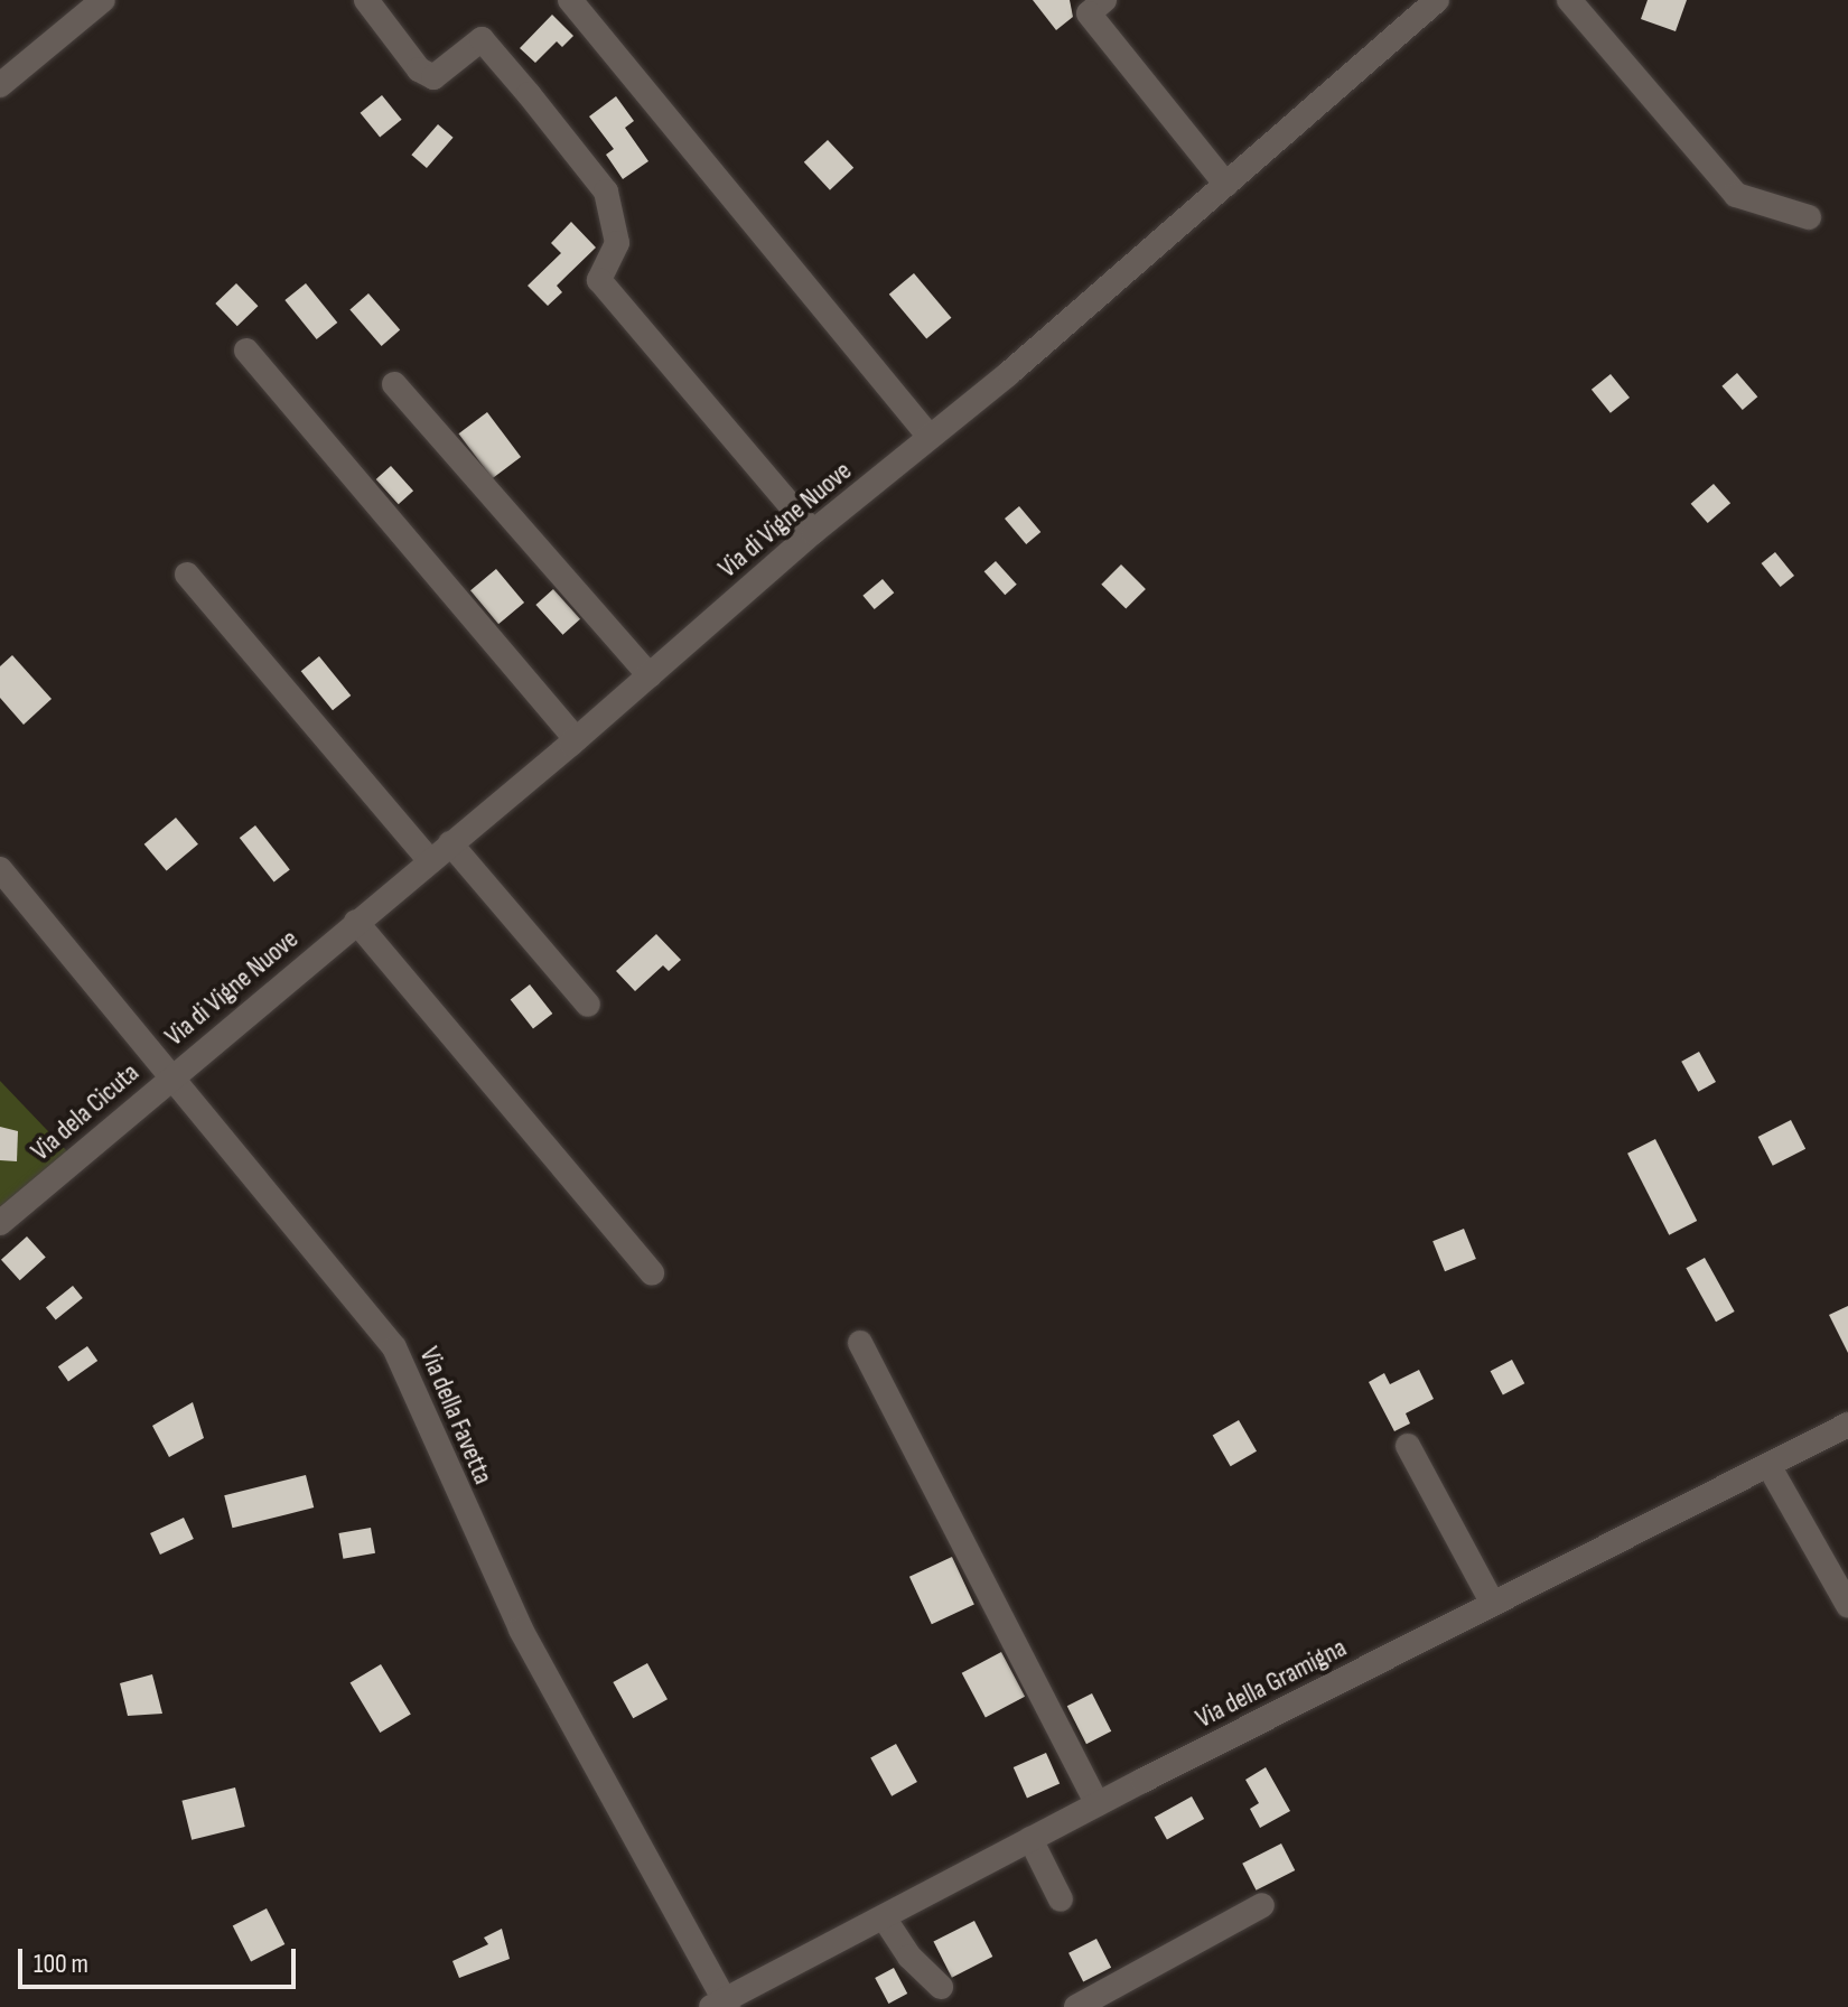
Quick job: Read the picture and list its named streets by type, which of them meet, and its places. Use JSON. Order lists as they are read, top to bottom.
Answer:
{
  "streets": {
    "street": [
      "Via di Vigne Nuove",
      "Via dela Cicuta",
      "Via della Favetta",
      "Via della Gramigna"
    ]
  },
  "crossings": [
    ["Via di Vigne Nuove", "Via dela Cicuta"],
    ["Via di Vigne Nuove", "Via della Favetta"],
    ["Via dela Cicuta", "Via della Favetta"],
    ["Via della Favetta", "Via della Gramigna"]
  ],
  "scale_bar": "100 m"
}
